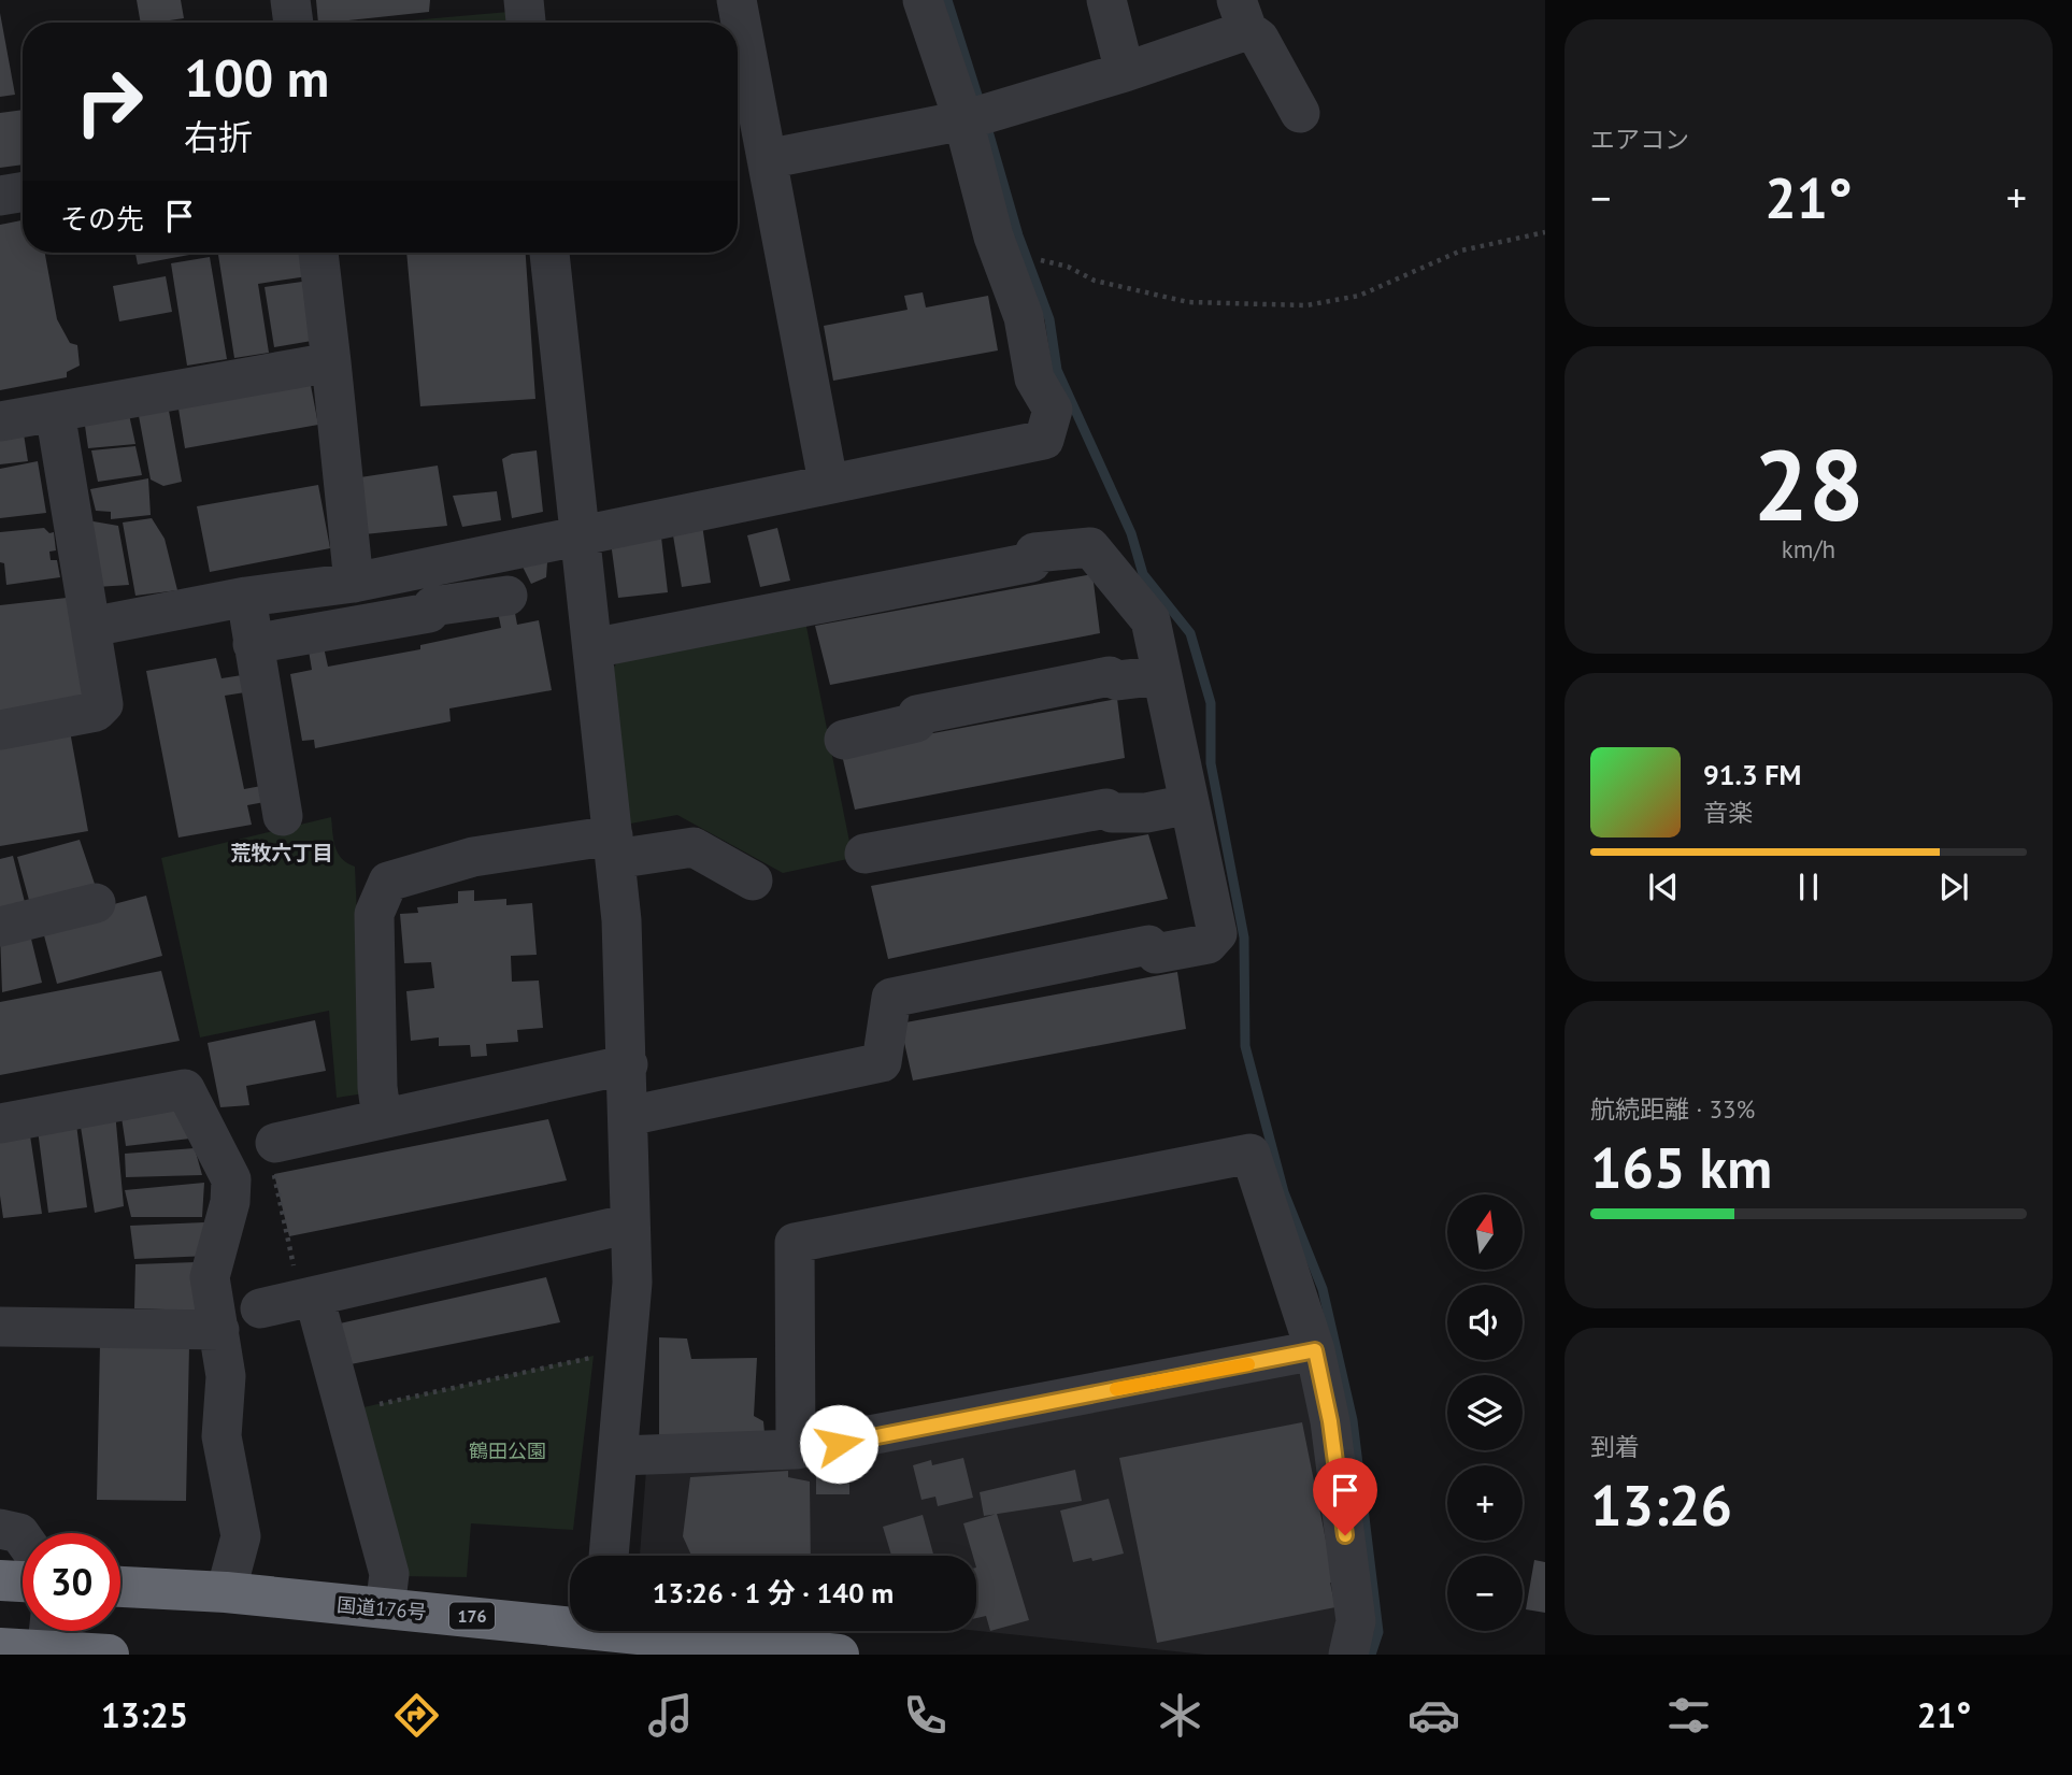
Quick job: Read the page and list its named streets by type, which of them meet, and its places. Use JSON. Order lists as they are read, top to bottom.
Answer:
{
  "streets": {
    "highway": ["国道176号", "176"]
  },
  "districts": ["荒牧六丁目"],
  "parks": ["鶴田公園"],
  "north": "top",
  "page": {
    "tile": [
      "エアコン",
      ["28", "km/h"],
      ["航続距離 · 33%", "165 km"],
      ["到着", "13:26"]
    ],
    "turn": ["100 m", "右折"],
    "heat": ["−", "21°", "+"],
    "then": "その先",
    "song": ["91.3 FM", "音楽"],
    "map_buttons": ["+", "−"],
    "limit": "30",
    "trip": "13:26 · 1 分 · 140 m",
    "tabs": ["13:25", "21°"]
  }
}
